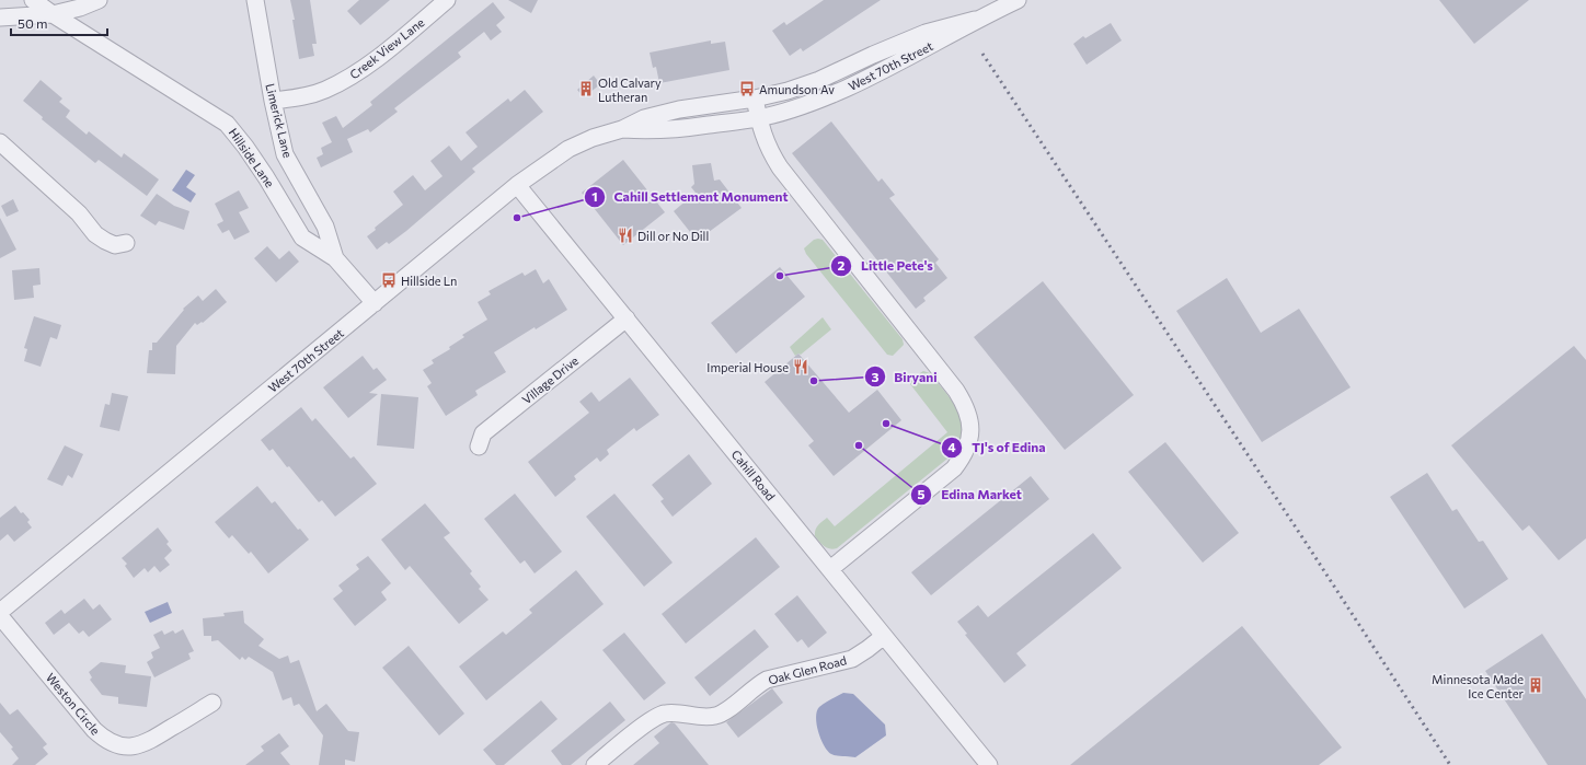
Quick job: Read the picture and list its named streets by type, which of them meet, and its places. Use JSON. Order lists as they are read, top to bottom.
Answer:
{
  "streets": {
    "street": [
      "Creek View Lane",
      "West 70th Street",
      "Limerick Lane",
      "Hillside Lane",
      "Village Drive",
      "Cahill Road",
      "Oak Glen Road",
      "Weston Circle"
    ]
  },
  "crossings": [
    ["Creek View Lane", "Limerick Lane"],
    ["West 70th Street", "Hillside Lane"],
    ["West 70th Street", "Cahill Road"],
    ["Limerick Lane", "Hillside Lane"],
    ["Village Drive", "Cahill Road"],
    ["Cahill Road", "Oak Glen Road"]
  ],
  "places": {
    "building": ["Old Calvary Lutheran", "Minnesota Made Ice Center"],
    "bus stop": ["Amundson Av", "Hillside Ln"],
    "other": [
      "Cahill Settlement Monument",
      "Little Pete's",
      "Biryani",
      "TJ's of Edina",
      "Edina Market"
    ],
    "restaurant": ["Dill or No Dill", "Imperial House"]
  },
  "scale_bar": "50 m"
}
